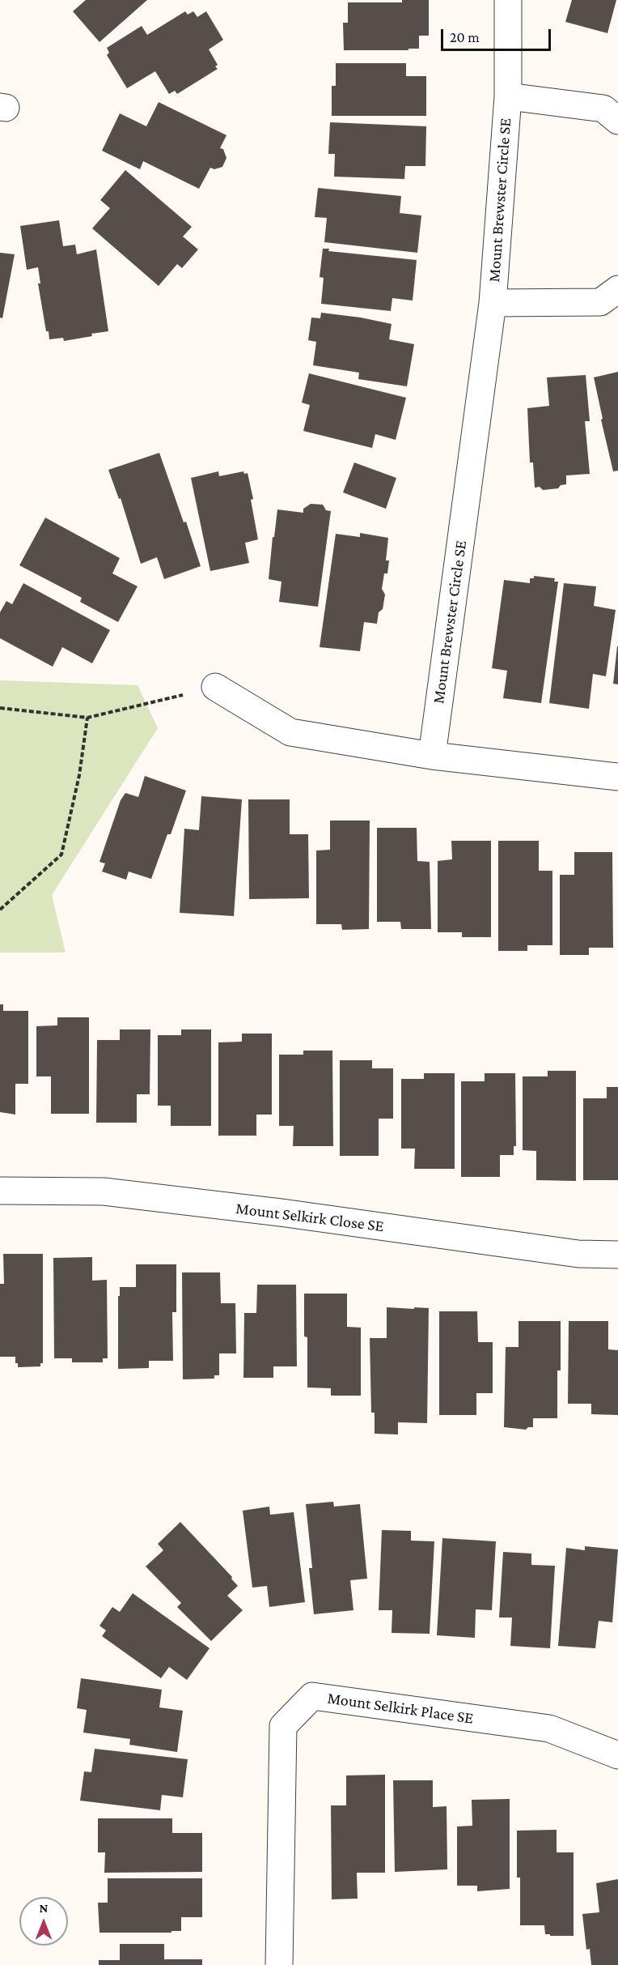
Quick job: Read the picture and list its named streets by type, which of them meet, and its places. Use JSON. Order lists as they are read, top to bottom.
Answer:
{
  "streets": {
    "street": ["Mount Brewster Circle SE", "Mount Selkirk Close SE", "Mount Selkirk Place SE"]
  },
  "scale_bar": "20 m",
  "north": "top"
}
